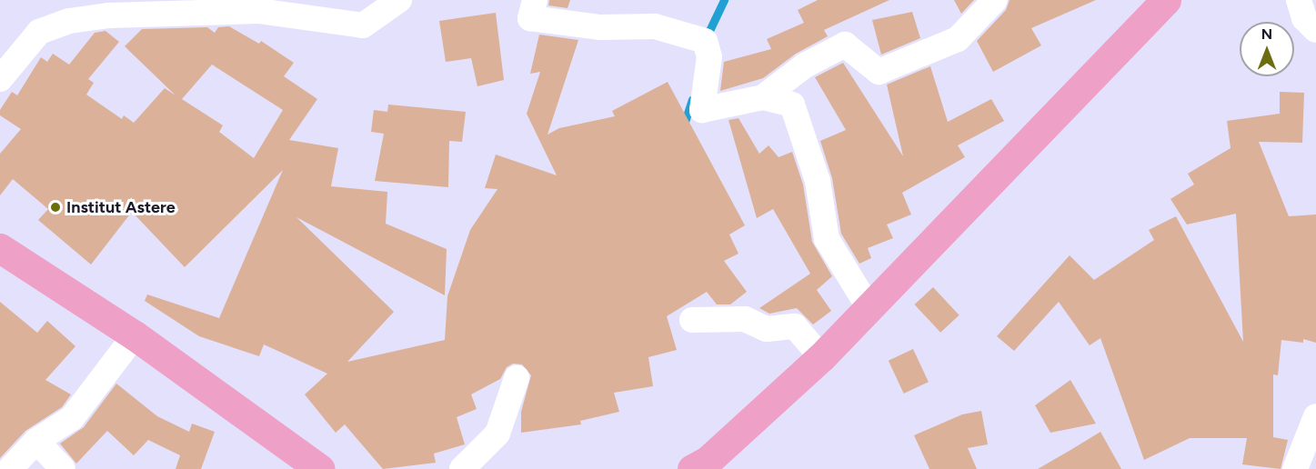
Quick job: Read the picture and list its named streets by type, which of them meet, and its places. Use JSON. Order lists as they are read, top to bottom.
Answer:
{
  "places": ["Institut Astere"],
  "north": "top"
}
